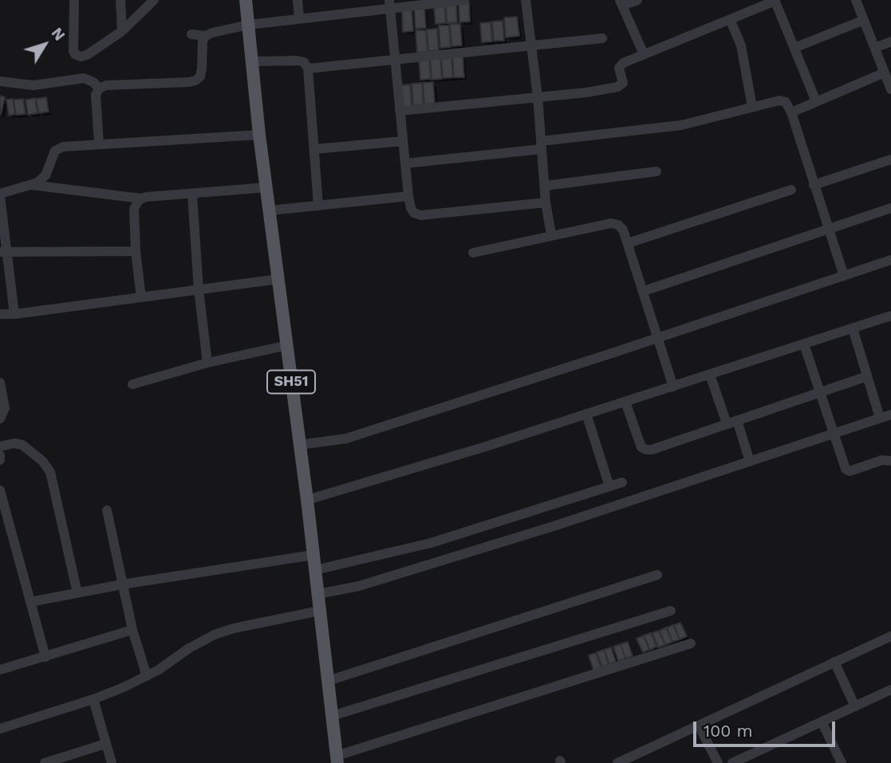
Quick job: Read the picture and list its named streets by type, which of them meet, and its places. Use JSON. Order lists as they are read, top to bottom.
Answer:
{
  "streets": {
    "main road": ["SH51"]
  },
  "scale_bar": "100 m",
  "north": "top right"
}
